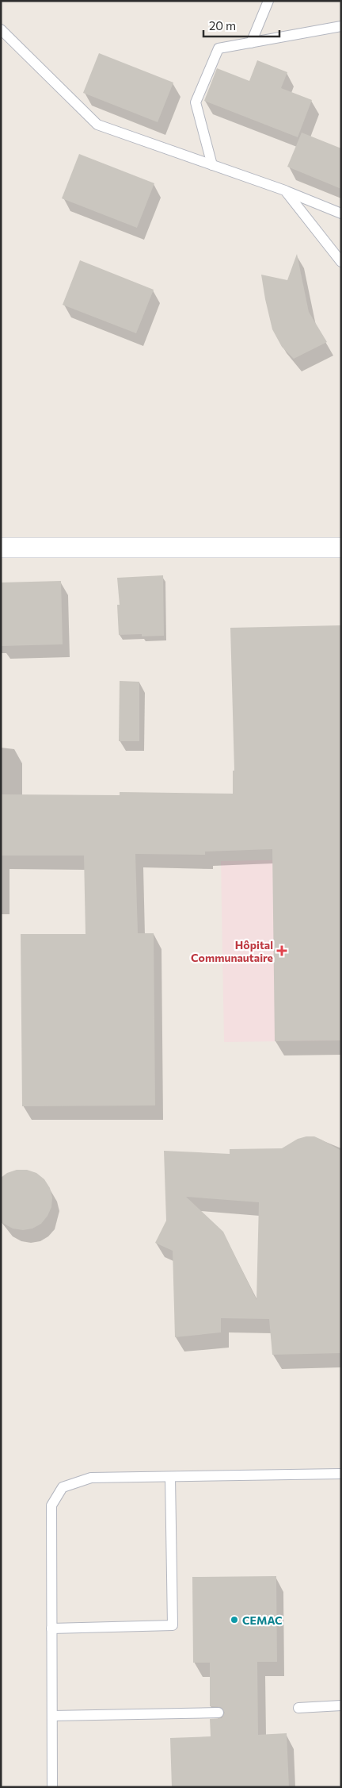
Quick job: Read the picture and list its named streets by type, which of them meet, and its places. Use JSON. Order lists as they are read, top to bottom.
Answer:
{
  "places": {
    "health": ["Hôpital Communautaire"],
    "other": ["CEMAC"]
  },
  "scale_bar": "20 m"
}
